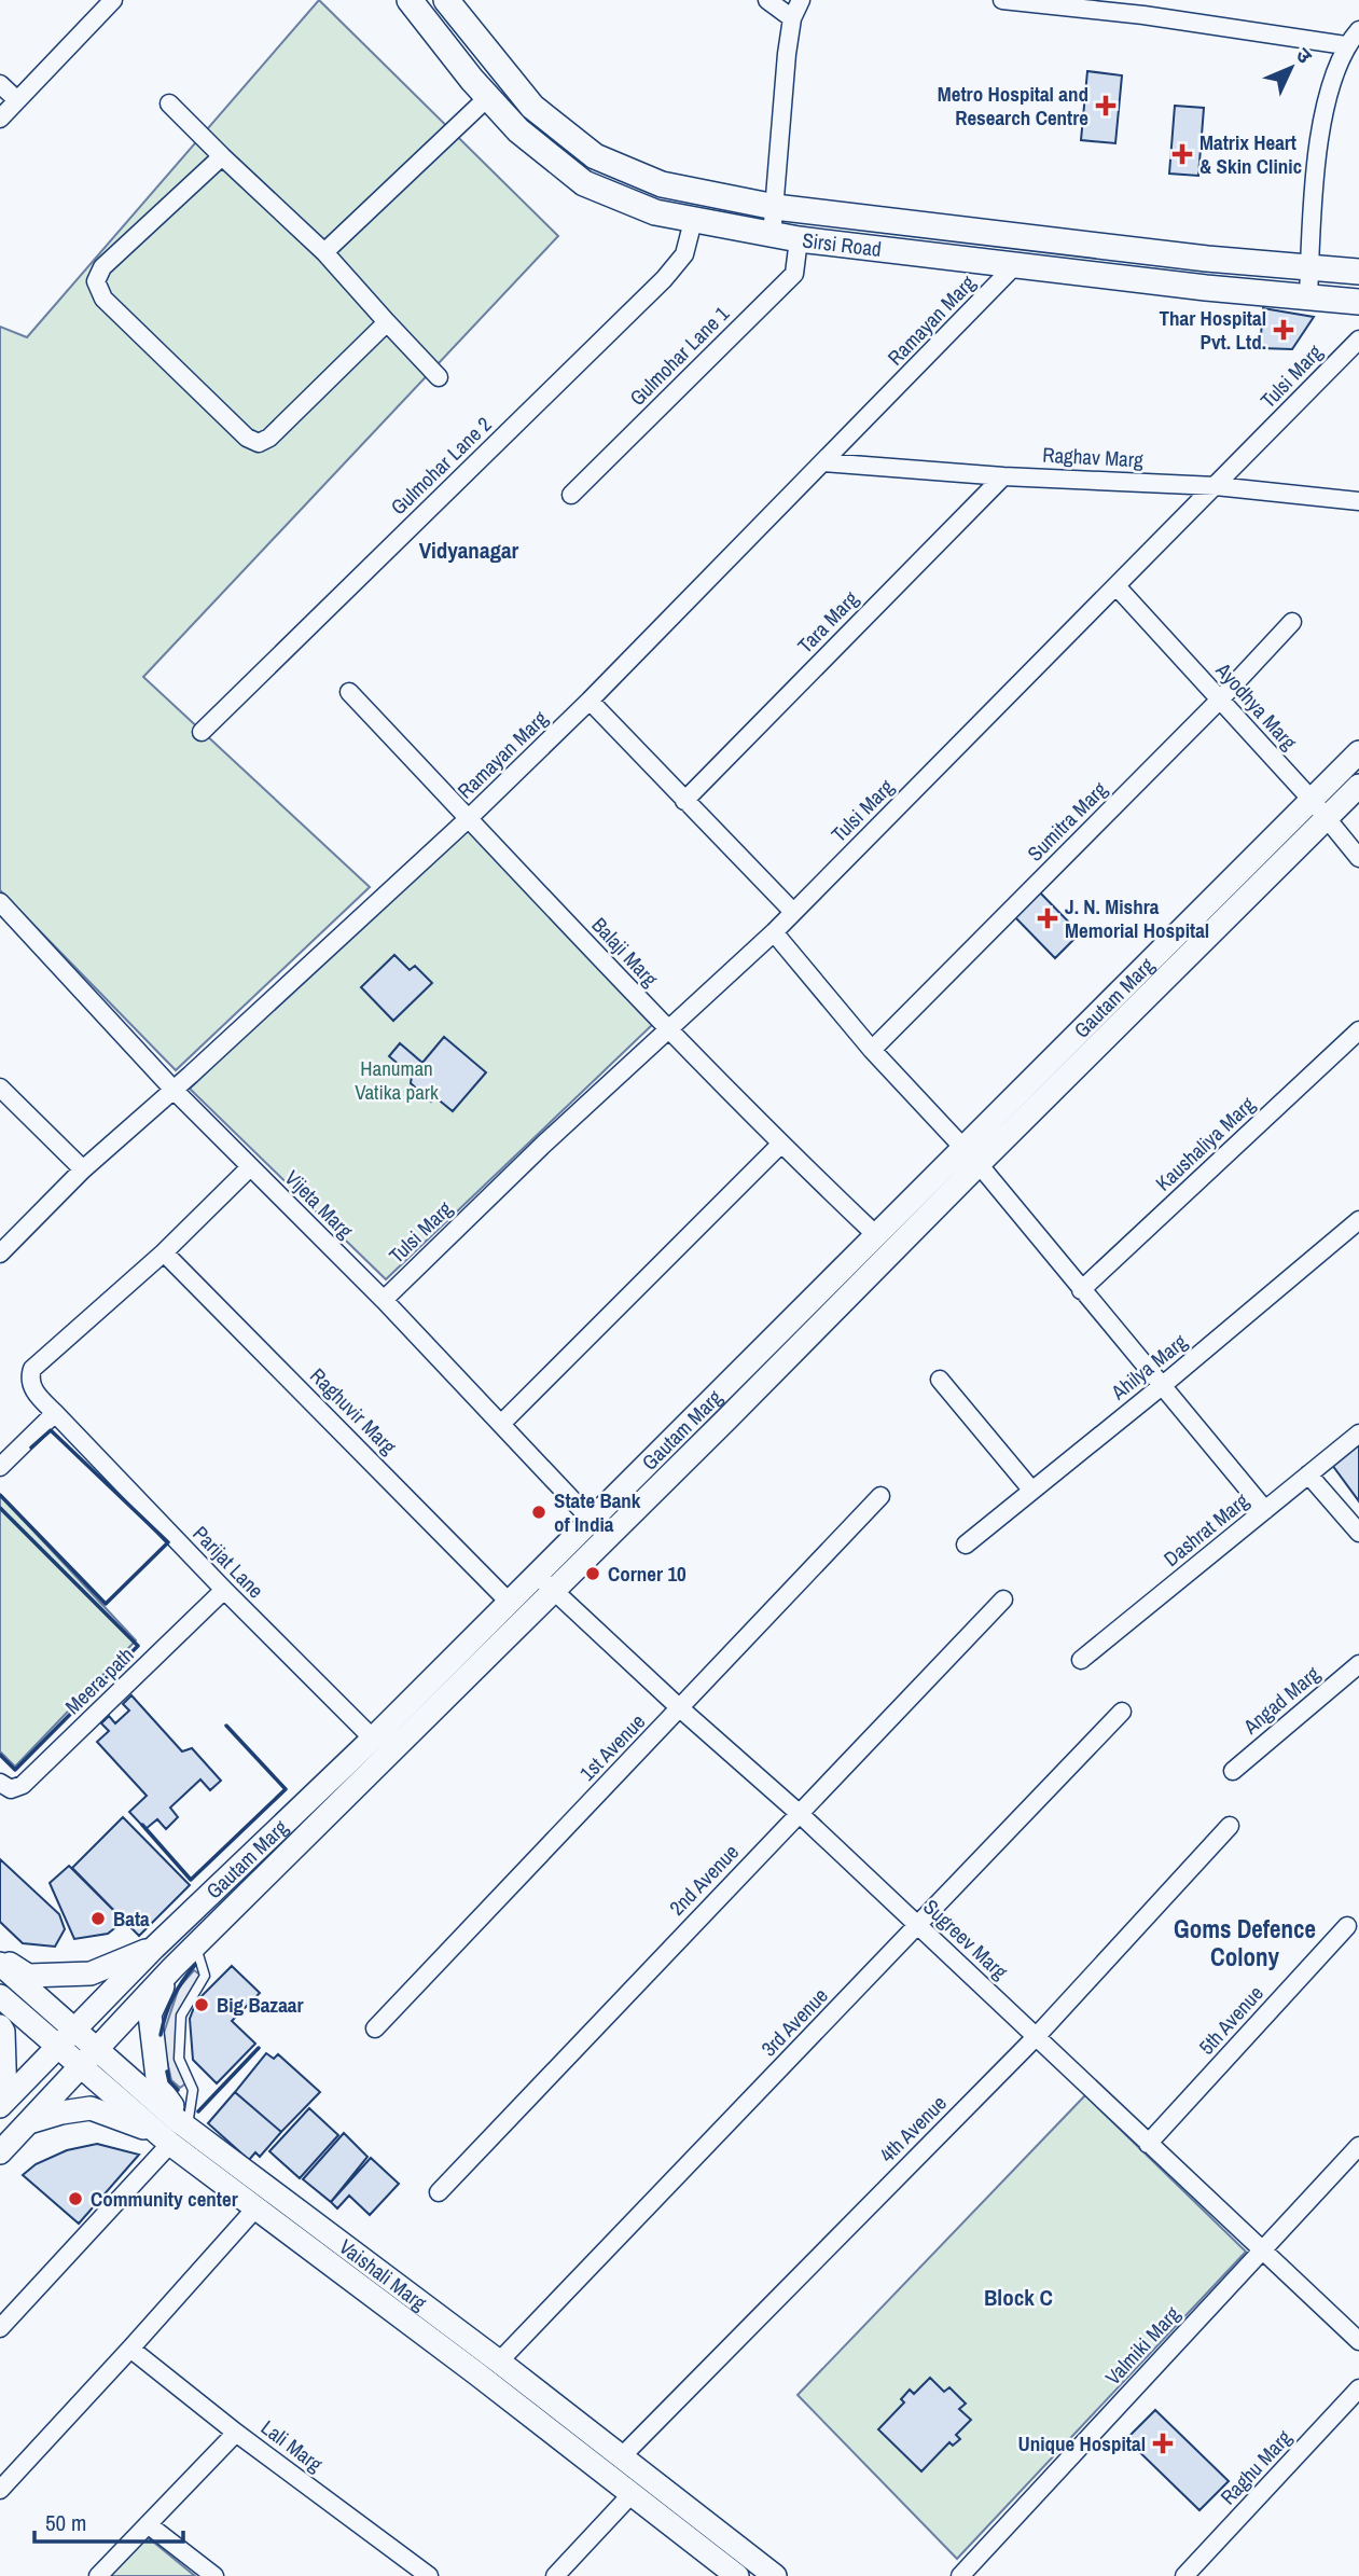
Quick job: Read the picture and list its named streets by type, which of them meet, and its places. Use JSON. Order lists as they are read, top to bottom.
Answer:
{
  "streets": {
    "main road": ["Sirsi Road"],
    "street": [
      "Ramayan Marg",
      "Gulmohar Lane 1",
      "Tulsi Marg",
      "Raghav Marg",
      "Gulmohar Lane 2",
      "Tara Marg",
      "Ayodhya Marg",
      "Sumitra Marg",
      "Balaji Marg",
      "Gautam Marg",
      "Kaushaliya Marg",
      "Vijeta Marg",
      "Ahilya Marg",
      "Raghuvir Marg",
      "Dashrat Marg",
      "Parijat Lane",
      "Meera path",
      "Angad Marg",
      "1st Avenue",
      "2nd Avenue",
      "Sugreev Marg",
      "5th Avenue",
      "3rd Avenue",
      "4th Avenue",
      "Vaishali Marg",
      "Valmiki Marg",
      "Lali Marg",
      "Raghu Marg"
    ]
  },
  "crossings": [
    ["Sirsi Road", "Ramayan Marg"],
    ["Sirsi Road", "Gulmohar Lane 1"],
    ["Sirsi Road", "Gulmohar Lane 2"],
    ["Ramayan Marg", "Raghav Marg"],
    ["Ramayan Marg", "Balaji Marg"],
    ["Ramayan Marg", "Vijeta Marg"],
    ["Tulsi Marg", "Raghav Marg"],
    ["Tulsi Marg", "Ayodhya Marg"],
    ["Tulsi Marg", "Balaji Marg"],
    ["Tulsi Marg", "Vijeta Marg"],
    ["Raghav Marg", "Tara Marg"],
    ["Ayodhya Marg", "Sumitra Marg"],
    ["Ayodhya Marg", "Gautam Marg"],
    ["Balaji Marg", "Gautam Marg"],
    ["Gautam Marg", "Vijeta Marg"],
    ["Gautam Marg", "Raghuvir Marg"],
    ["Gautam Marg", "Parijat Lane"],
    ["Gautam Marg", "Sugreev Marg"],
    ["Gautam Marg", "Vaishali Marg"],
    ["Vijeta Marg", "Parijat Lane"],
    ["Raghuvir Marg", "Parijat Lane"],
    ["Parijat Lane", "Meera path"],
    ["1st Avenue", "Sugreev Marg"],
    ["2nd Avenue", "Sugreev Marg"],
    ["Sugreev Marg", "5th Avenue"],
    ["Sugreev Marg", "3rd Avenue"],
    ["Sugreev Marg", "4th Avenue"],
    ["Sugreev Marg", "Valmiki Marg"],
    ["3rd Avenue", "Vaishali Marg"],
    ["4th Avenue", "Vaishali Marg"]
  ],
  "districts": ["Vidyanagar", "Goms Defence Colony", "Block C"],
  "parks": ["Hanuman Vatika park"],
  "places": {
    "health": [
      "Metro Hospital and Research Centre",
      "Matrix Heart & Skin Clinic",
      "Thar Hospital Pvt. Ltd.",
      "J. N. Mishra Memorial Hospital",
      "Unique Hospital"
    ],
    "other": [
      "State Bank of India",
      "Corner 10",
      "Bata",
      "Big Bazaar",
      "Community center"
    ]
  },
  "scale_bar": "50 m",
  "north": "top right"
}
